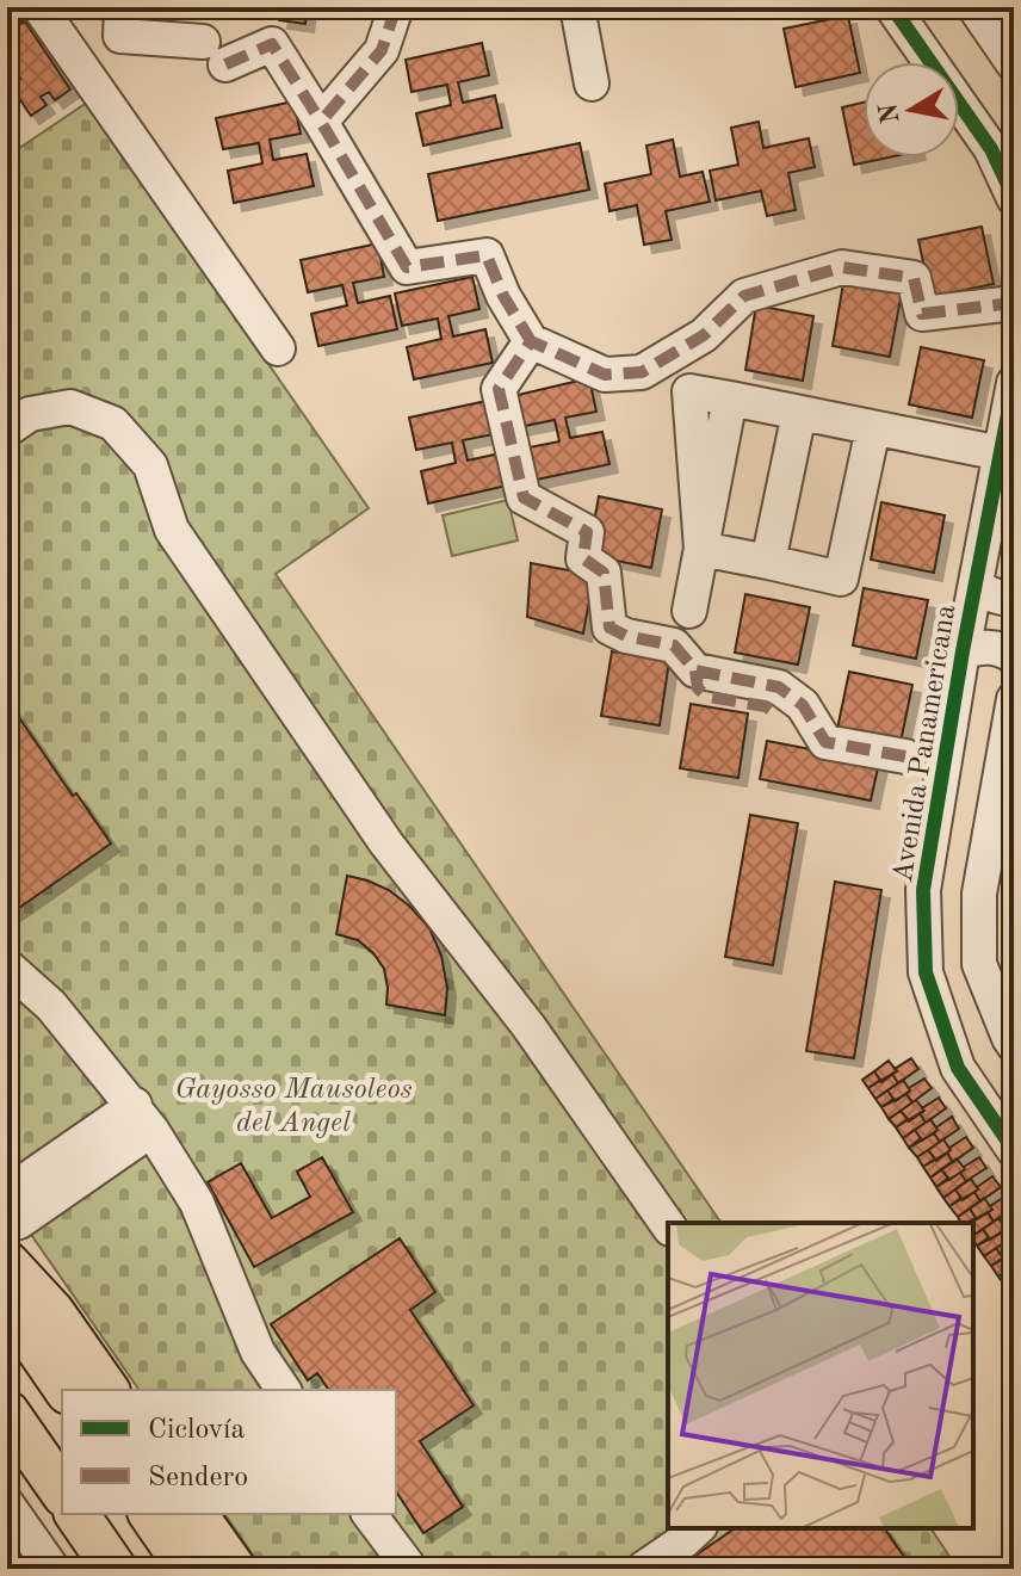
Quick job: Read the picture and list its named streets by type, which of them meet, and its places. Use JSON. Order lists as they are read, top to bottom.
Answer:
{
  "streets": {
    "street": ["Avenida Panamericana"]
  },
  "parks": ["Gayosso Mausoleos del Angel"],
  "legend": ["Ciclovía", "Sendero"],
  "north": "left"
}
